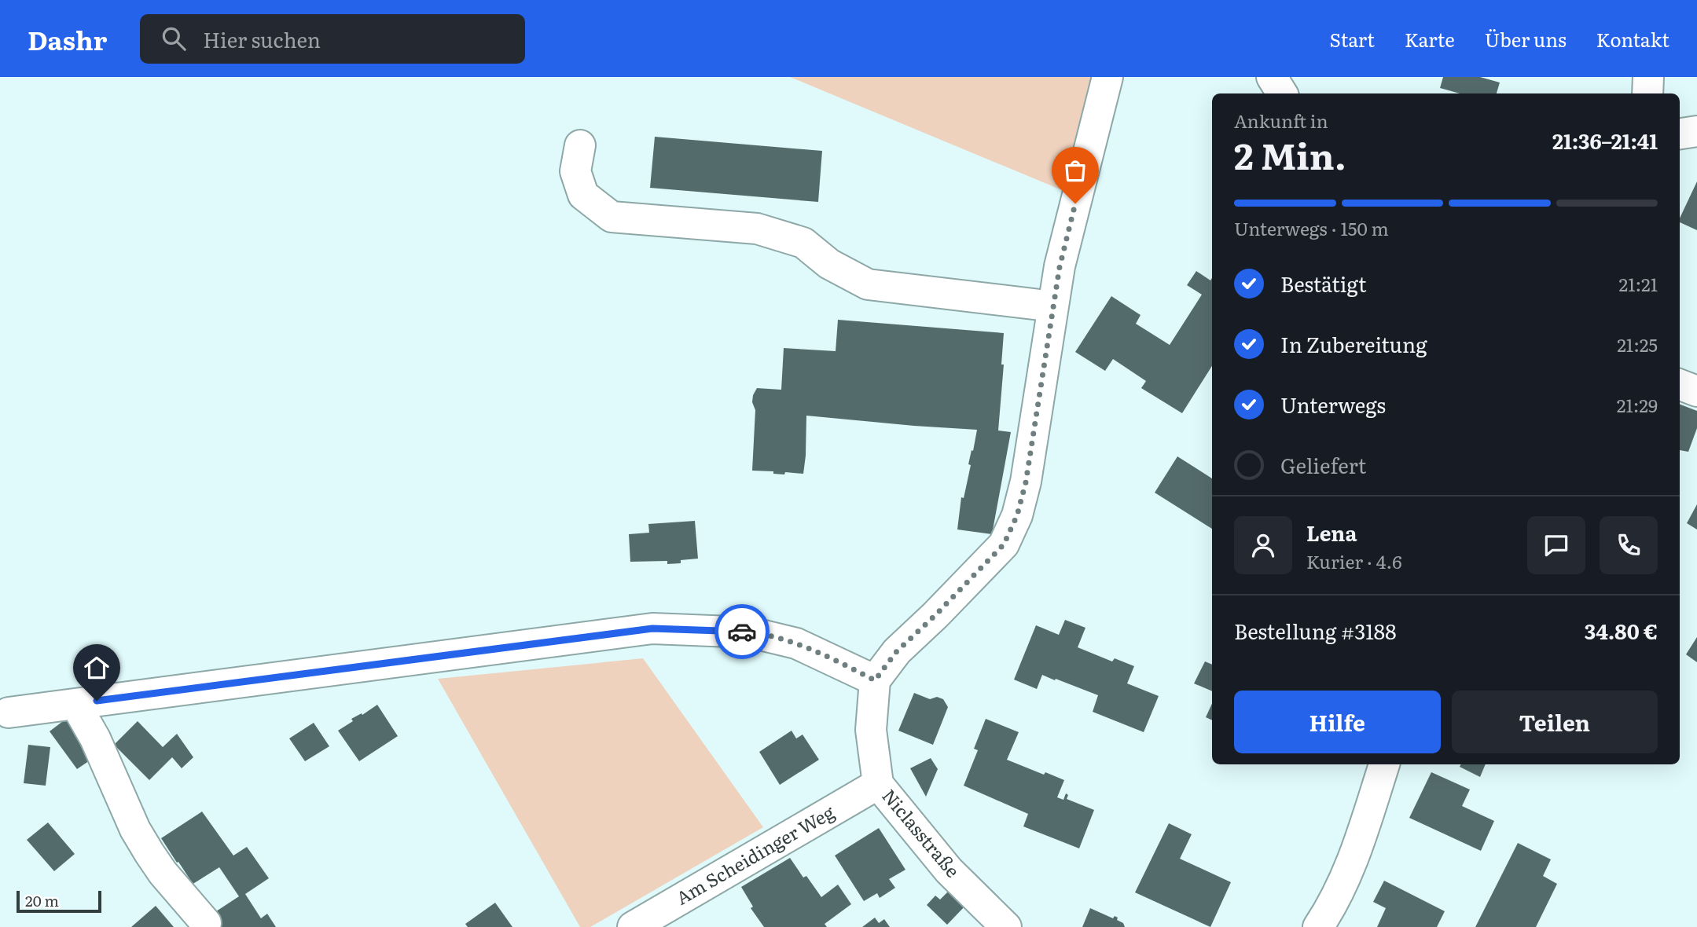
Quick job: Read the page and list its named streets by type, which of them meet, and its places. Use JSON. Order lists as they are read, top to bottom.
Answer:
{
  "streets": {
    "street": ["Niclasstraße", "Am Scheidinger Weg"]
  },
  "crossings": [
    ["Niclasstraße", "Am Scheidinger Weg"]
  ],
  "scale_bar": "20 m",
  "page": {
    "header": "Dashr",
    "search": "Hier suchen",
    "nav": [
      "Start",
      "Karte",
      "Über uns",
      "Kontakt"
    ],
    "heading": ["2 Min.", "Ankunft in", "21:36–21:41"],
    "panel": [
      "Lena",
      "Kurier · 4.6",
      "Bestellung #3188",
      "34.80 €"
    ],
    "bar": "Unterwegs · 150 m",
    "list": [
      ["Bestätigt", "21:21"],
      ["In Zubereitung", "21:25"],
      ["Unterwegs", "21:29"],
      "Geliefert"
    ],
    "buttons": ["Hilfe", "Teilen"],
    "scale": "20 m"
  }
}
